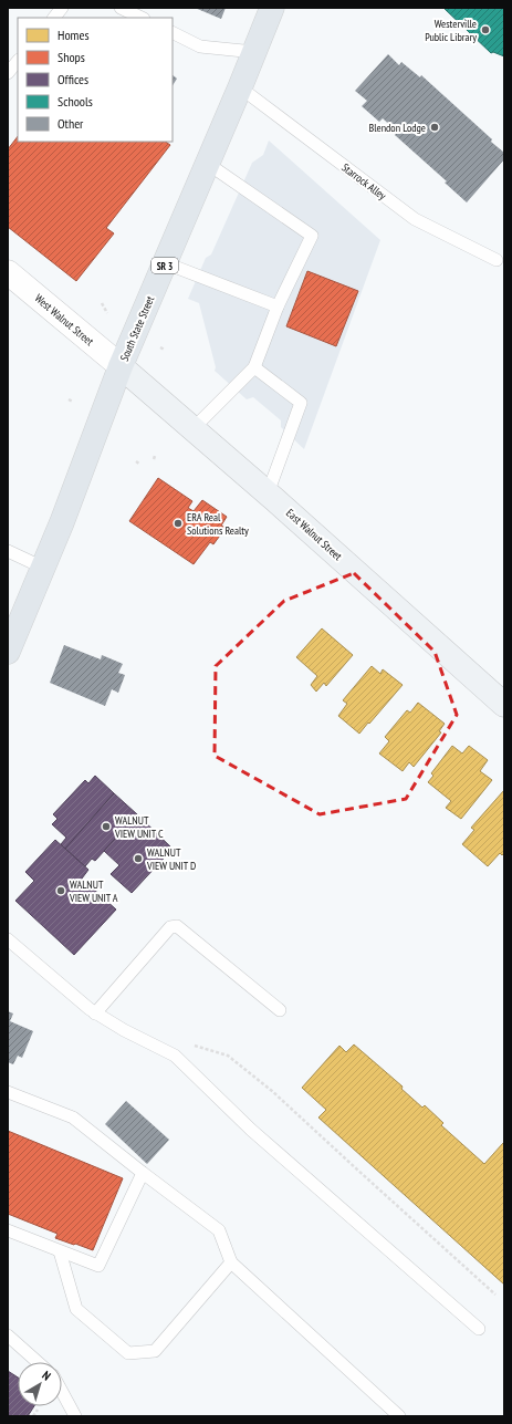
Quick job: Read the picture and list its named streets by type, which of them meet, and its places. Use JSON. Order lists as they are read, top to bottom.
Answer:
{
  "streets": {
    "main road": ["SR 3", "South State Street", "East Walnut Street"],
    "street": ["West Walnut Street"],
    "lane": ["Starrock Alley"]
  },
  "crossings": [
    ["Starrock Alley", "South State Street"],
    ["West Walnut Street", "South State Street"],
    ["West Walnut Street", "East Walnut Street"],
    ["South State Street", "East Walnut Street"]
  ],
  "places": [
    "Westerville Public Library",
    "Blendon Lodge",
    "ERA Real Solutions Realty",
    "WALNUT VIEW UNIT C",
    "WALNUT VIEW UNIT D",
    "WALNUT VIEW UNIT A"
  ],
  "legend": [
    "Homes",
    "Shops",
    "Offices",
    "Schools",
    "Other"
  ],
  "north": "top right"
}
